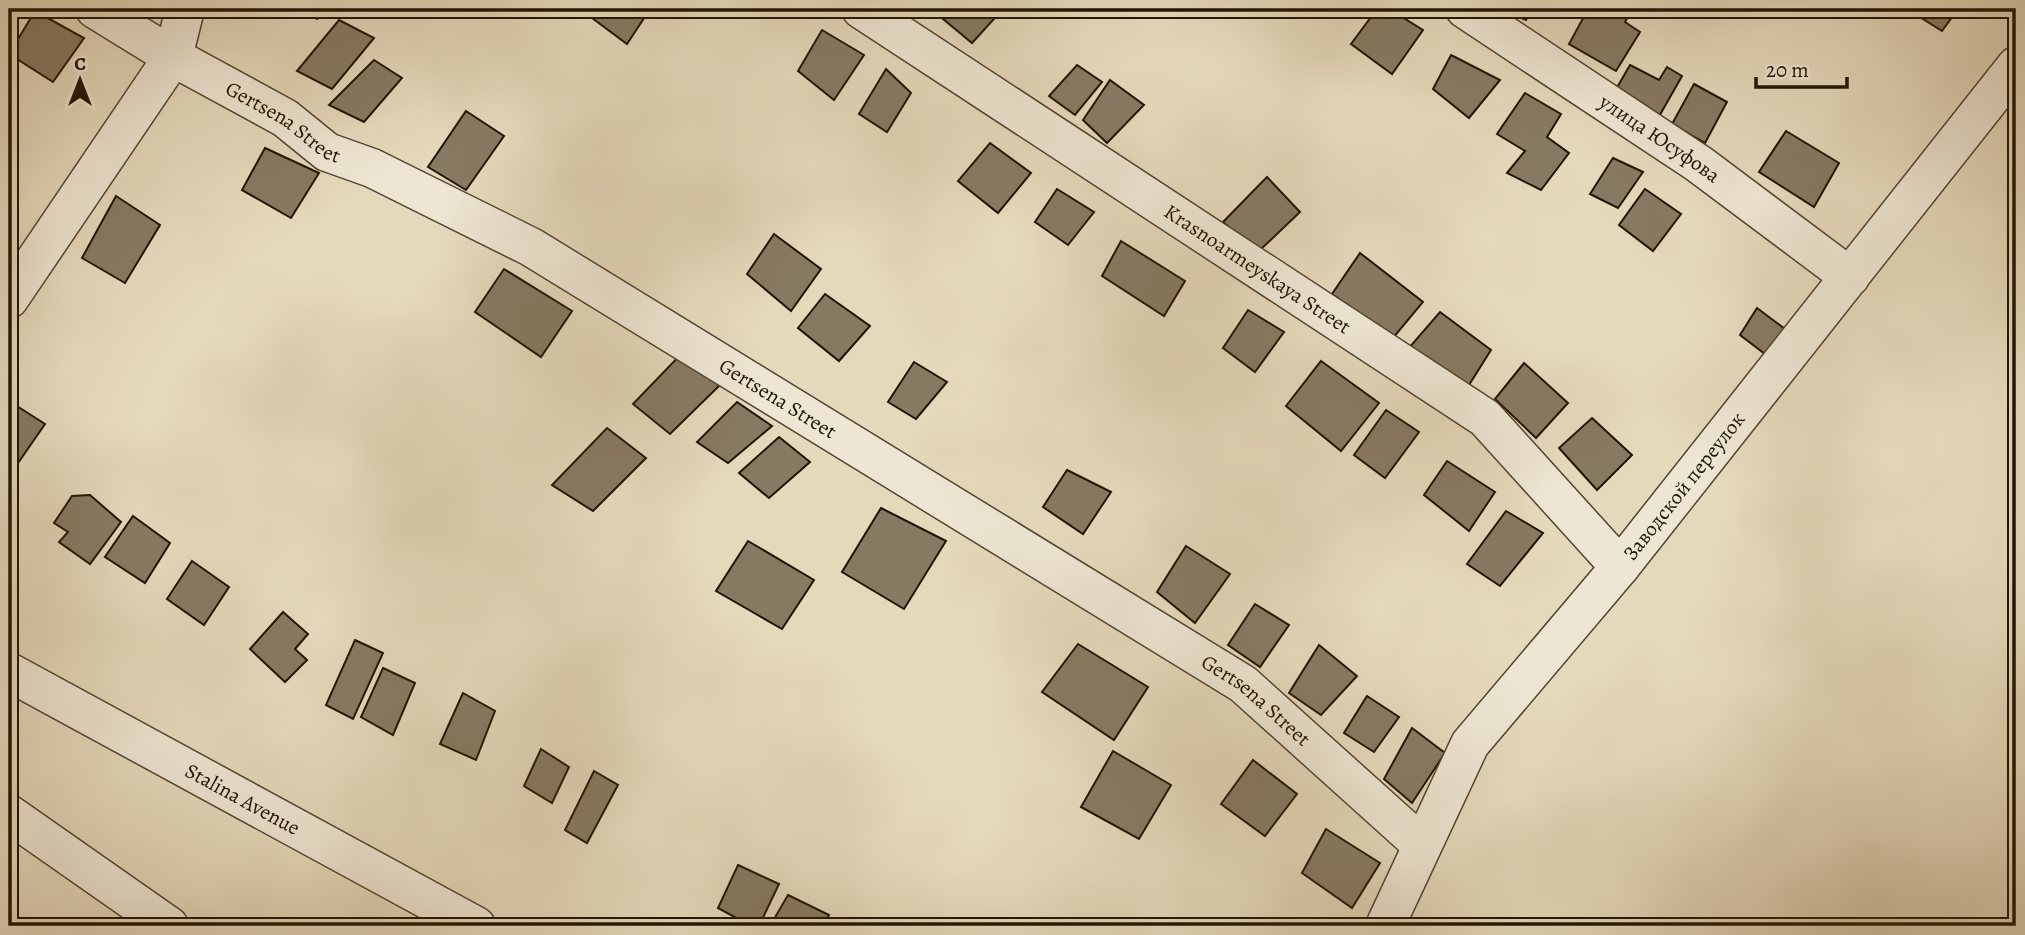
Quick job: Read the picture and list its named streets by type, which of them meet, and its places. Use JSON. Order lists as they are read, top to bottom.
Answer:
{
  "streets": {
    "street": [
      "Gertsena Street",
      "улица Юсуфова",
      "Krasnoarmeyskaya Street",
      "Заводской переулок",
      "Stalina Avenue"
    ]
  },
  "crossings": [
    ["Gertsena Street", "Заводской переулок"],
    ["улица Юсуфова", "Заводской переулок"],
    ["Krasnoarmeyskaya Street", "Заводской переулок"]
  ],
  "scale_bar": "20 m",
  "north": "top"
}
